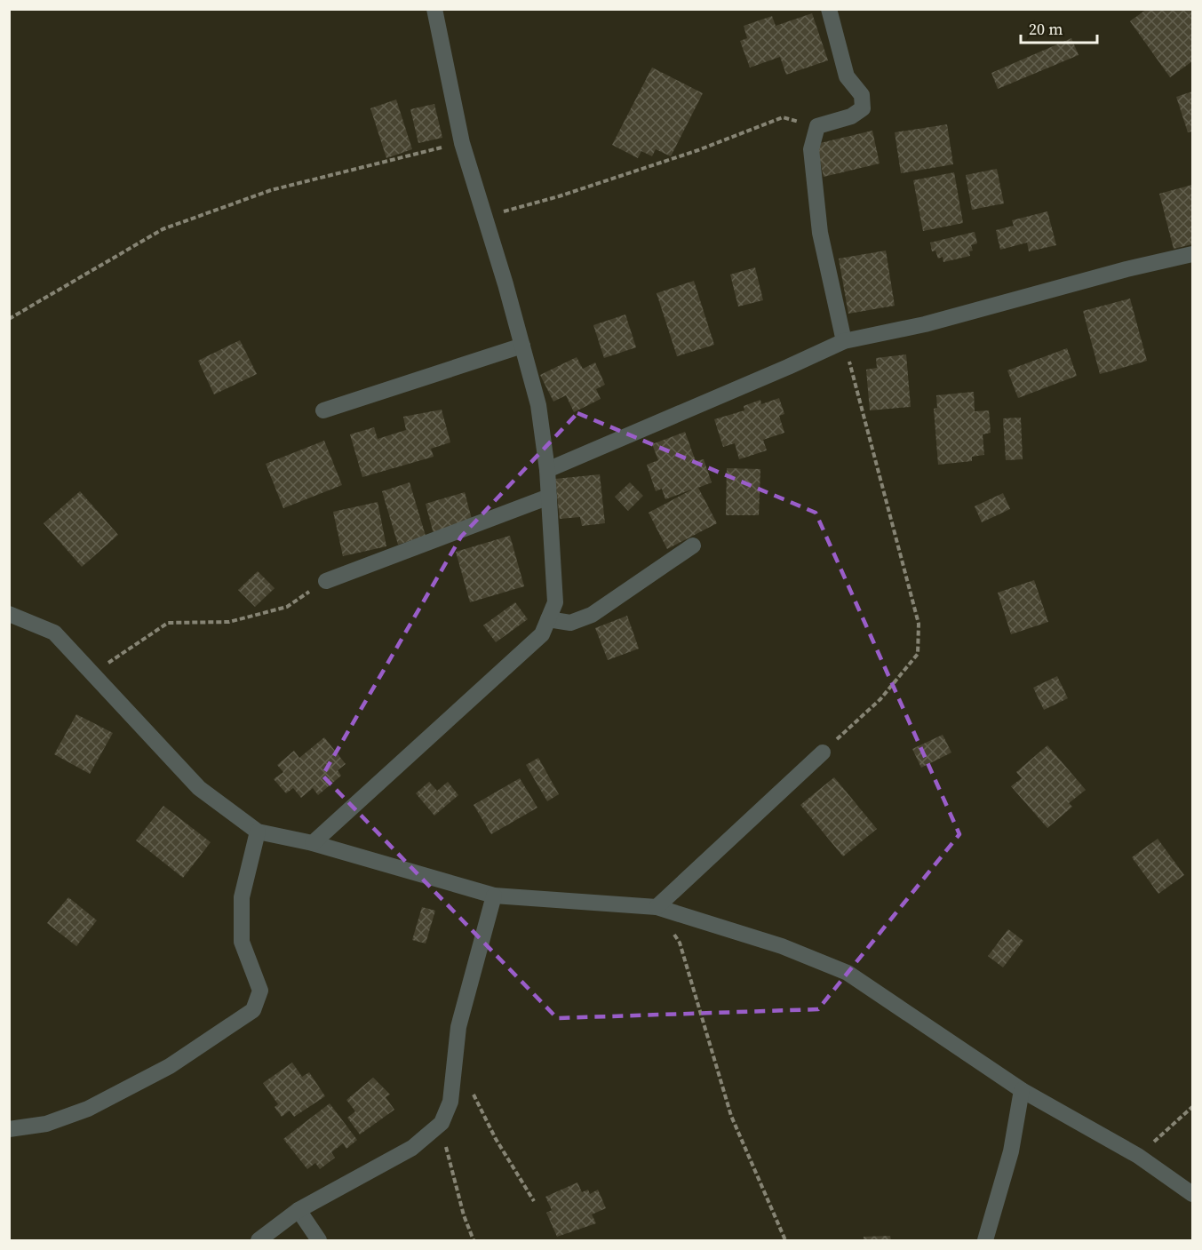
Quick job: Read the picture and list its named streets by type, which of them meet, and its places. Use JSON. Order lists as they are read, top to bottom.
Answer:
{
  "scale_bar": "20 m"
}
